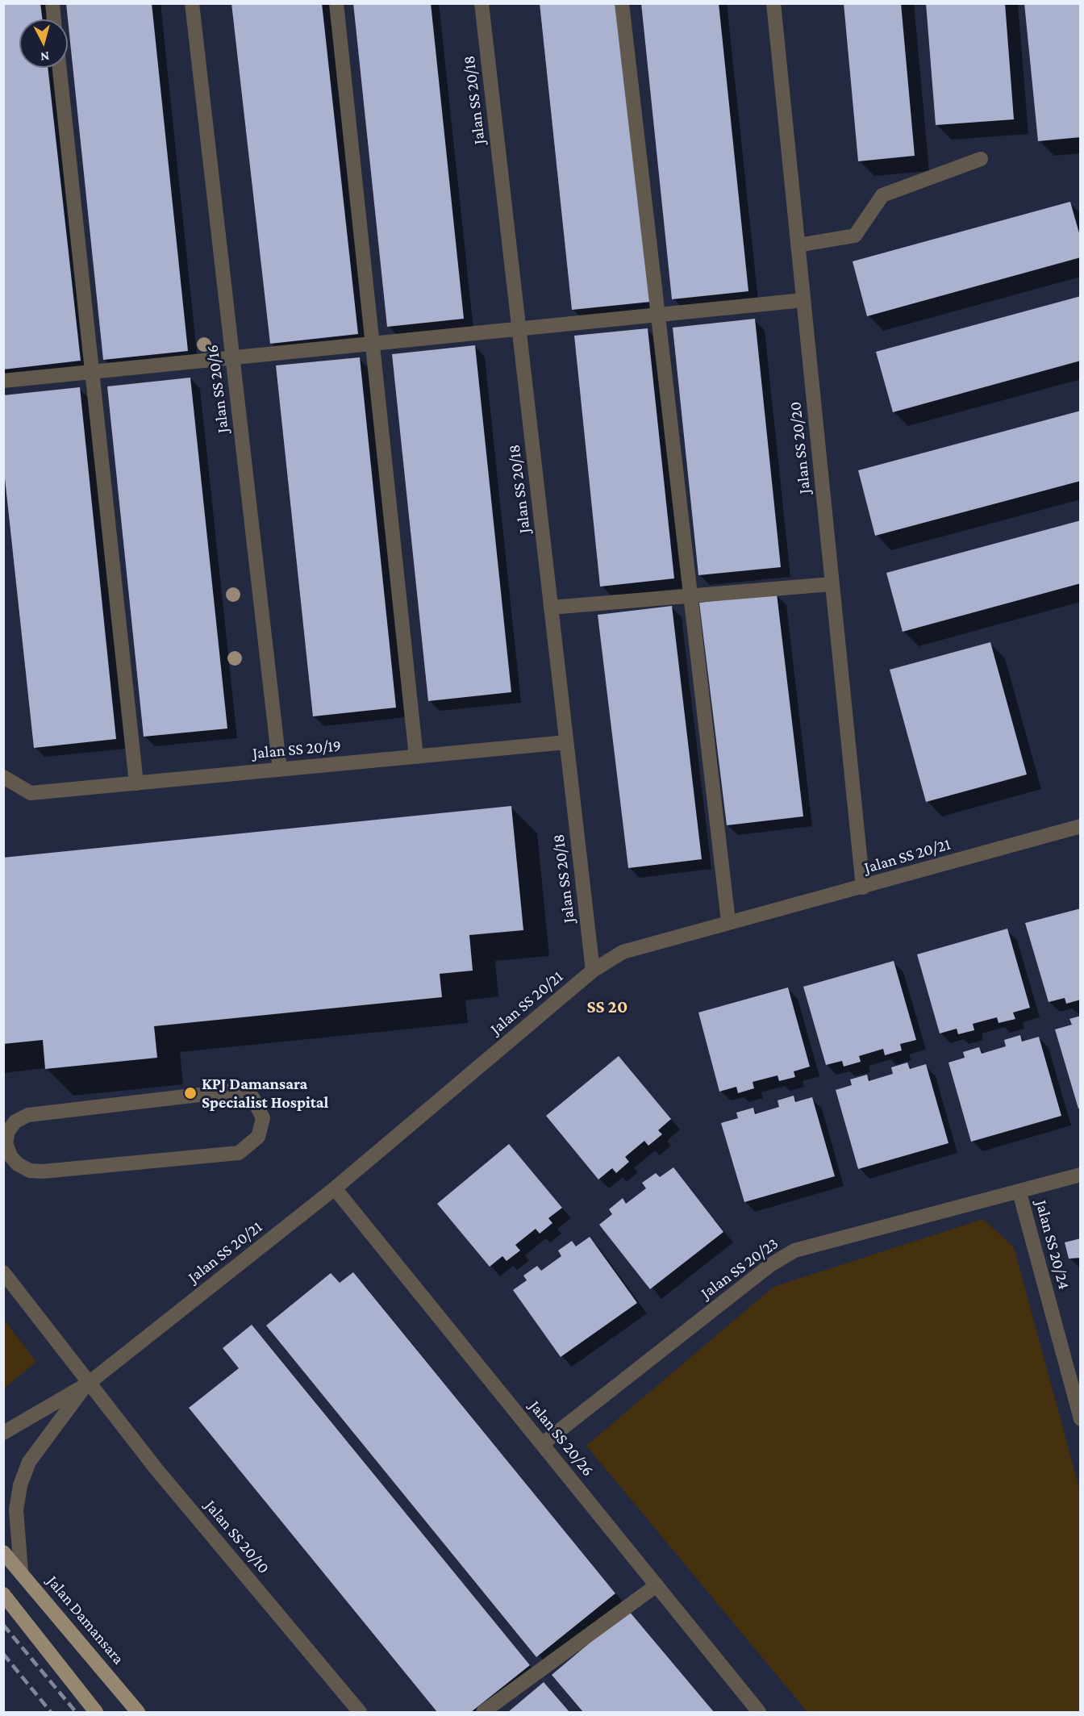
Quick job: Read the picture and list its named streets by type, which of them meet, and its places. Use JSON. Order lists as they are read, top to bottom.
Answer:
{
  "streets": {
    "main road": ["Jalan Damansara"],
    "street": [
      "Jalan SS 20/18",
      "Jalan SS 20/16",
      "Jalan SS 20/20",
      "Jalan SS 20/19",
      "Jalan SS 20/21",
      "Jalan SS 20/24",
      "Jalan SS 20/23",
      "Jalan SS 20/26",
      "Jalan SS 20/10"
    ]
  },
  "crossings": [
    ["Jalan SS 20/18", "Jalan SS 20/19"],
    ["Jalan SS 20/18", "Jalan SS 20/21"],
    ["Jalan SS 20/16", "Jalan SS 20/19"],
    ["Jalan SS 20/20", "Jalan SS 20/21"],
    ["Jalan SS 20/21", "Jalan SS 20/26"],
    ["Jalan SS 20/21", "Jalan SS 20/10"],
    ["Jalan SS 20/21", "Jalan Damansara"],
    ["Jalan SS 20/24", "Jalan SS 20/23"],
    ["Jalan SS 20/23", "Jalan SS 20/26"]
  ],
  "districts": ["SS 20"],
  "places": ["KPJ Damansara Specialist Hospital"],
  "north": "bottom"
}
